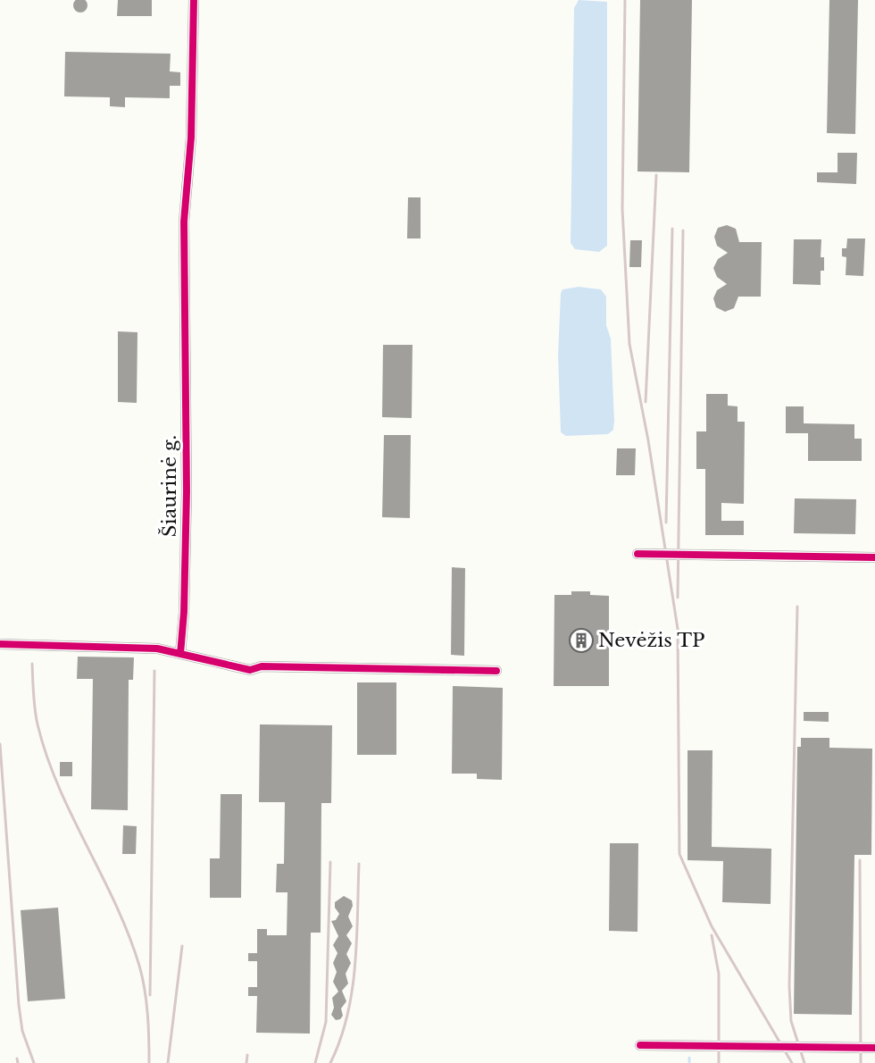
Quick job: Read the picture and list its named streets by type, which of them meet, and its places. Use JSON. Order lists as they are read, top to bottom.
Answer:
{
  "streets": {
    "street": ["Šiaurinė g."]
  },
  "places": {
    "building": ["Nevėžis TP"]
  }
}
